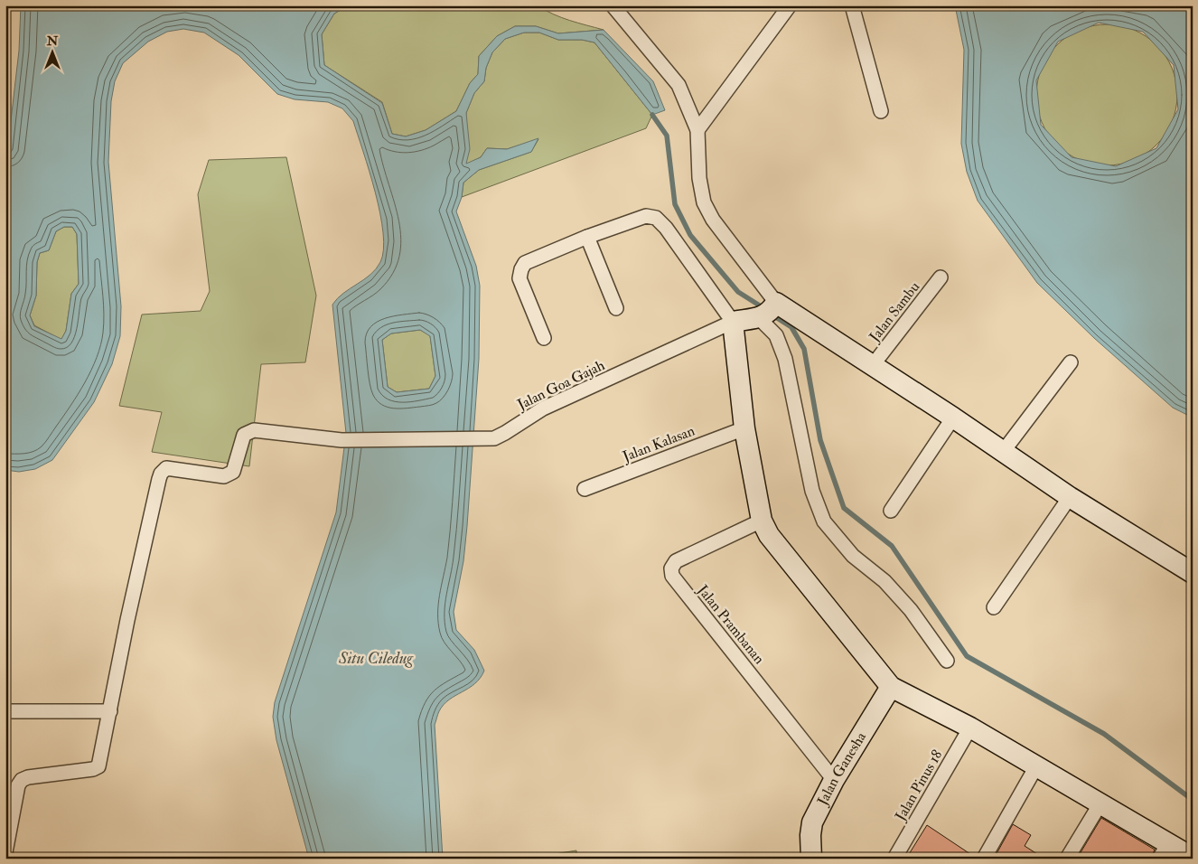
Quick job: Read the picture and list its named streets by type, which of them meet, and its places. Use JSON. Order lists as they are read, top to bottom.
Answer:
{
  "streets": {
    "street": [
      "Jalan Sambu",
      "Jalan Goa Gajah",
      "Jalan Kalasan",
      "Jalan Prambanan",
      "Jalan Ganesha",
      "Jalan Pinus 18"
    ]
  },
  "crossings": [
    ["Jalan Prambanan", "Jalan Ganesha"]
  ],
  "water": ["Situ Ciledug"],
  "north": "top"
}
